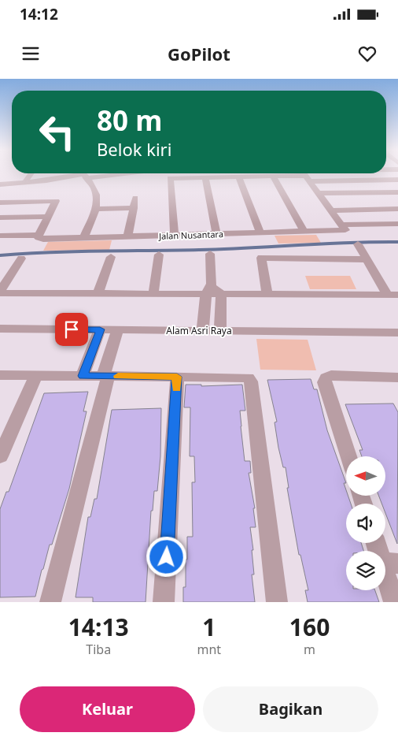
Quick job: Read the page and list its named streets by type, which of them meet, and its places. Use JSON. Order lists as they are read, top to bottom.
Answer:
{
  "streets": {
    "street": ["Jalan Nusantara", "Alam Asri Raya"]
  },
  "north": "left",
  "page": {
    "status": "14:12",
    "header": "GoPilot",
    "turn": ["80 m", "Belok kiri"],
    "eta": [
      "14:13",
      "Tiba",
      "1",
      "mnt",
      "160",
      "m"
    ],
    "buttons": ["Keluar", "Bagikan"]
  }
}
